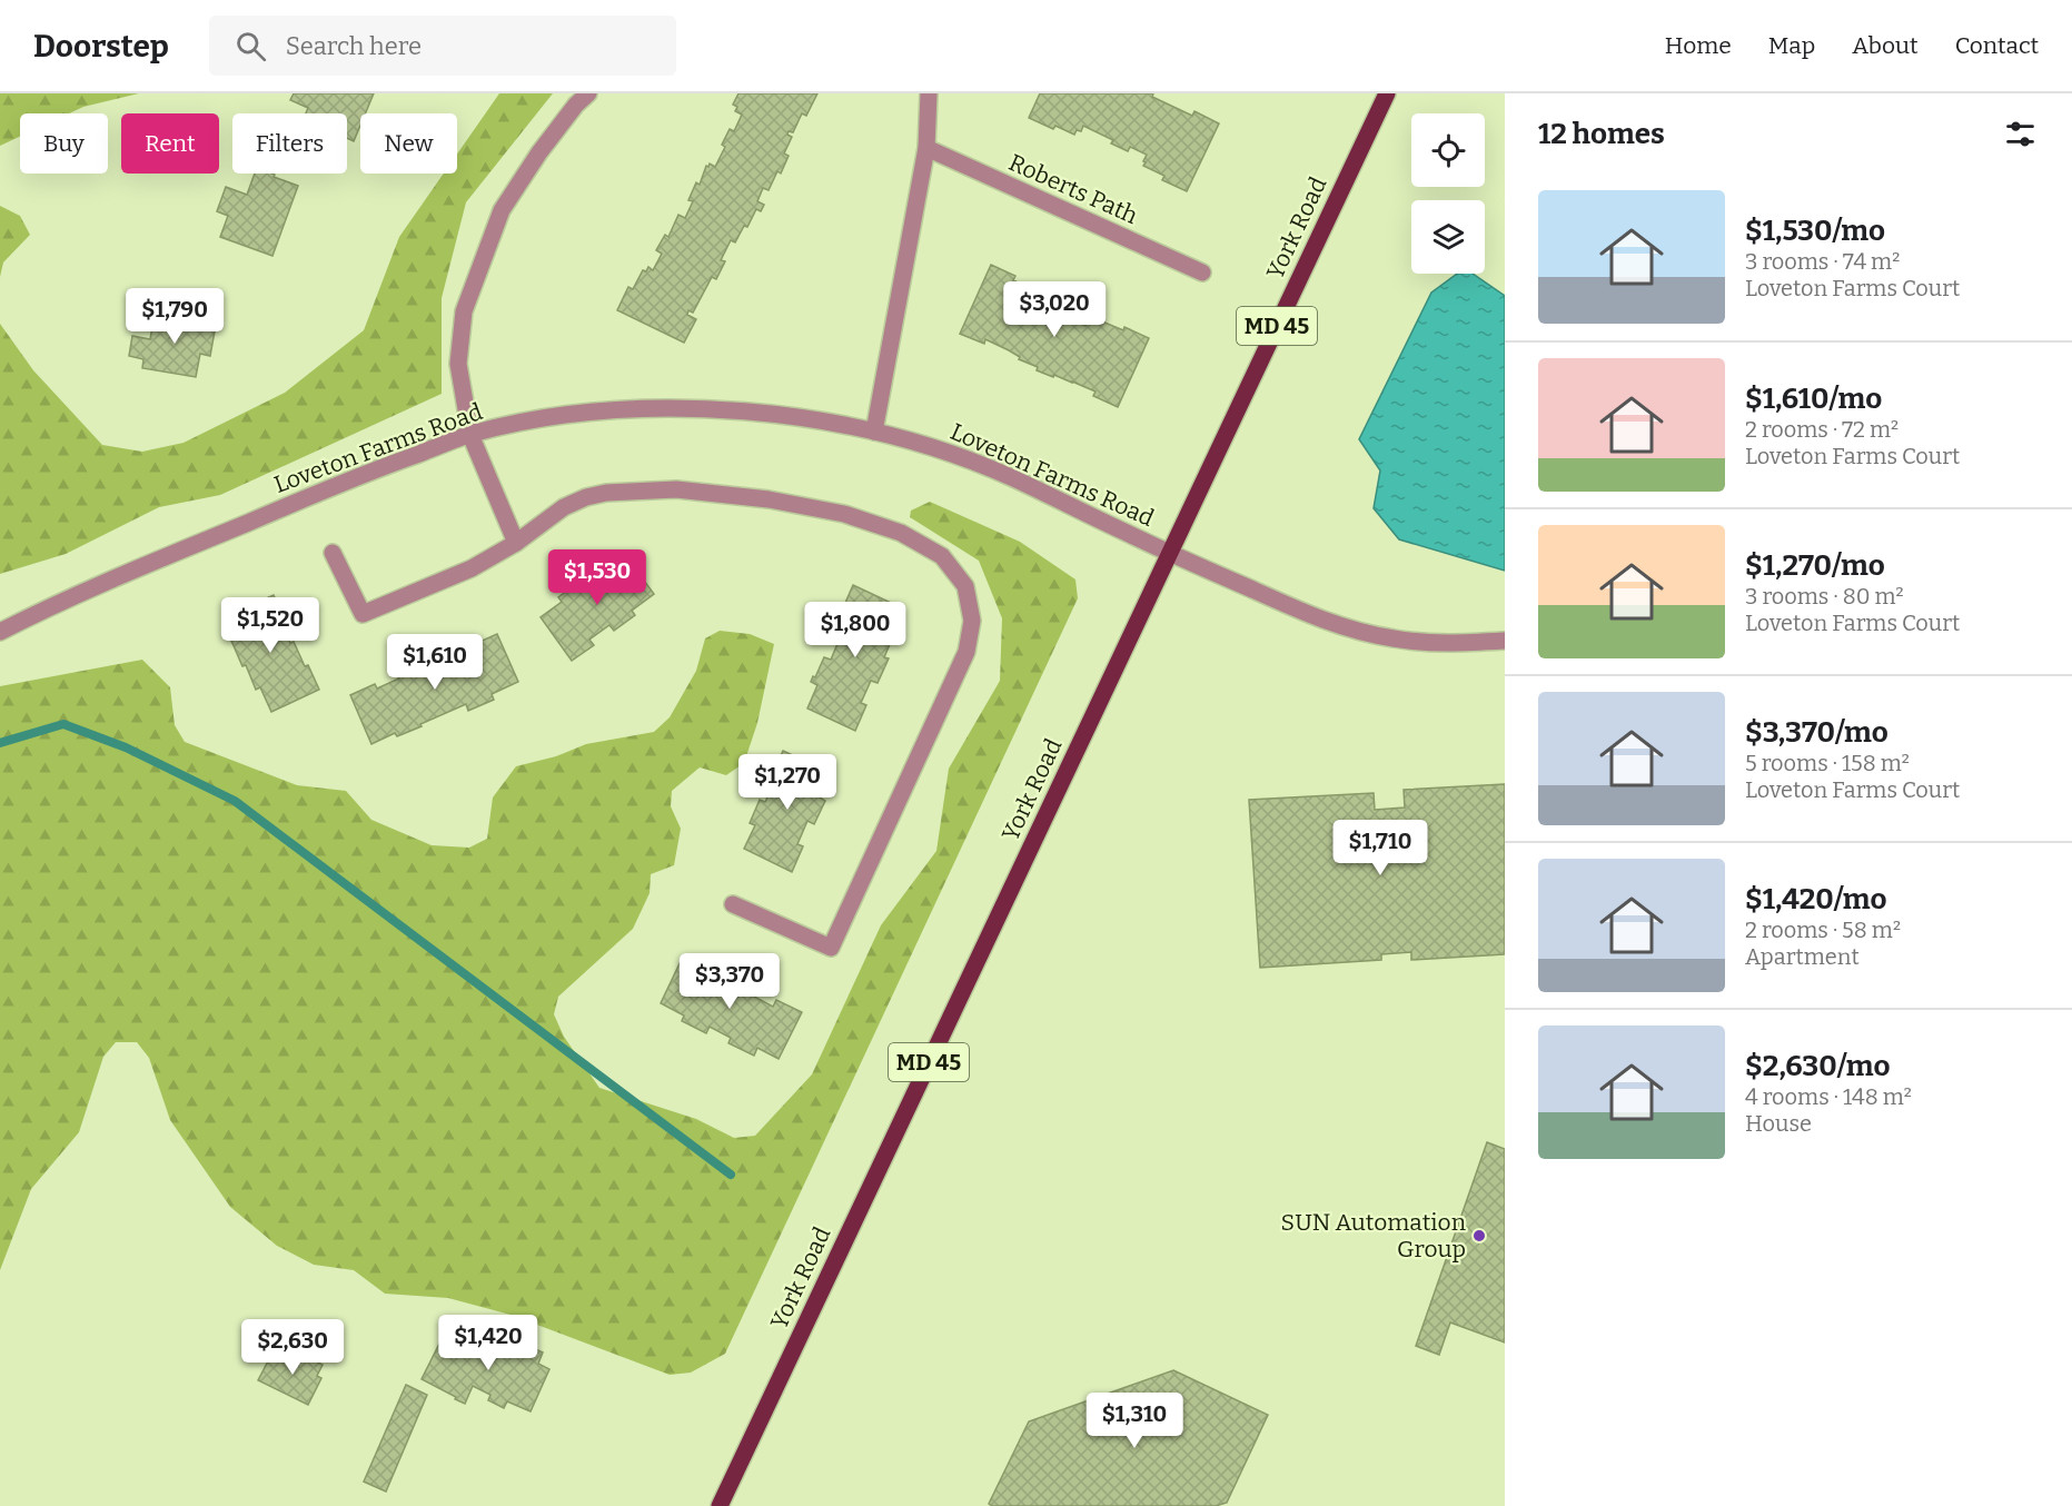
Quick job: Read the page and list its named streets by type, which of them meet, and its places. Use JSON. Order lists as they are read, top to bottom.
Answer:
{
  "streets": {
    "main road": ["York Road", "MD 45"],
    "street": ["Roberts Path", "Loveton Farms Road"]
  },
  "crossings": [
    ["York Road", "Loveton Farms Road"]
  ],
  "places": ["SUN Automation Group"],
  "page": {
    "header": "Doorstep",
    "search": "Search here",
    "nav": [
      "Home",
      "Map",
      "About",
      "Contact"
    ],
    "heading": "12 homes",
    "chip": [
      "Buy",
      "Rent",
      "Filters",
      "New"
    ],
    "list": [
      {
        "name": "$1,530/mo",
        "note": "3 rooms · 74 m² · Loveton Farms Court"
      },
      {
        "name": "$1,610/mo",
        "note": "2 rooms · 72 m² · Loveton Farms Court"
      },
      {
        "name": "$1,270/mo",
        "note": "3 rooms · 80 m² · Loveton Farms Court"
      },
      {
        "name": "$3,370/mo",
        "note": "5 rooms · 158 m² · Loveton Farms Court"
      },
      {
        "name": "$1,420/mo",
        "note": "2 rooms · 58 m² · Apartment"
      },
      {
        "name": "$2,630/mo",
        "note": "4 rooms · 148 m² · House"
      }
    ],
    "price": [
      "$3,020",
      "$1,790",
      "$1,530",
      "$1,520",
      "$1,800",
      "$1,610",
      "$1,270",
      "$1,710",
      "$3,370",
      "$1,420",
      "$2,630",
      "$1,310"
    ]
  }
}
